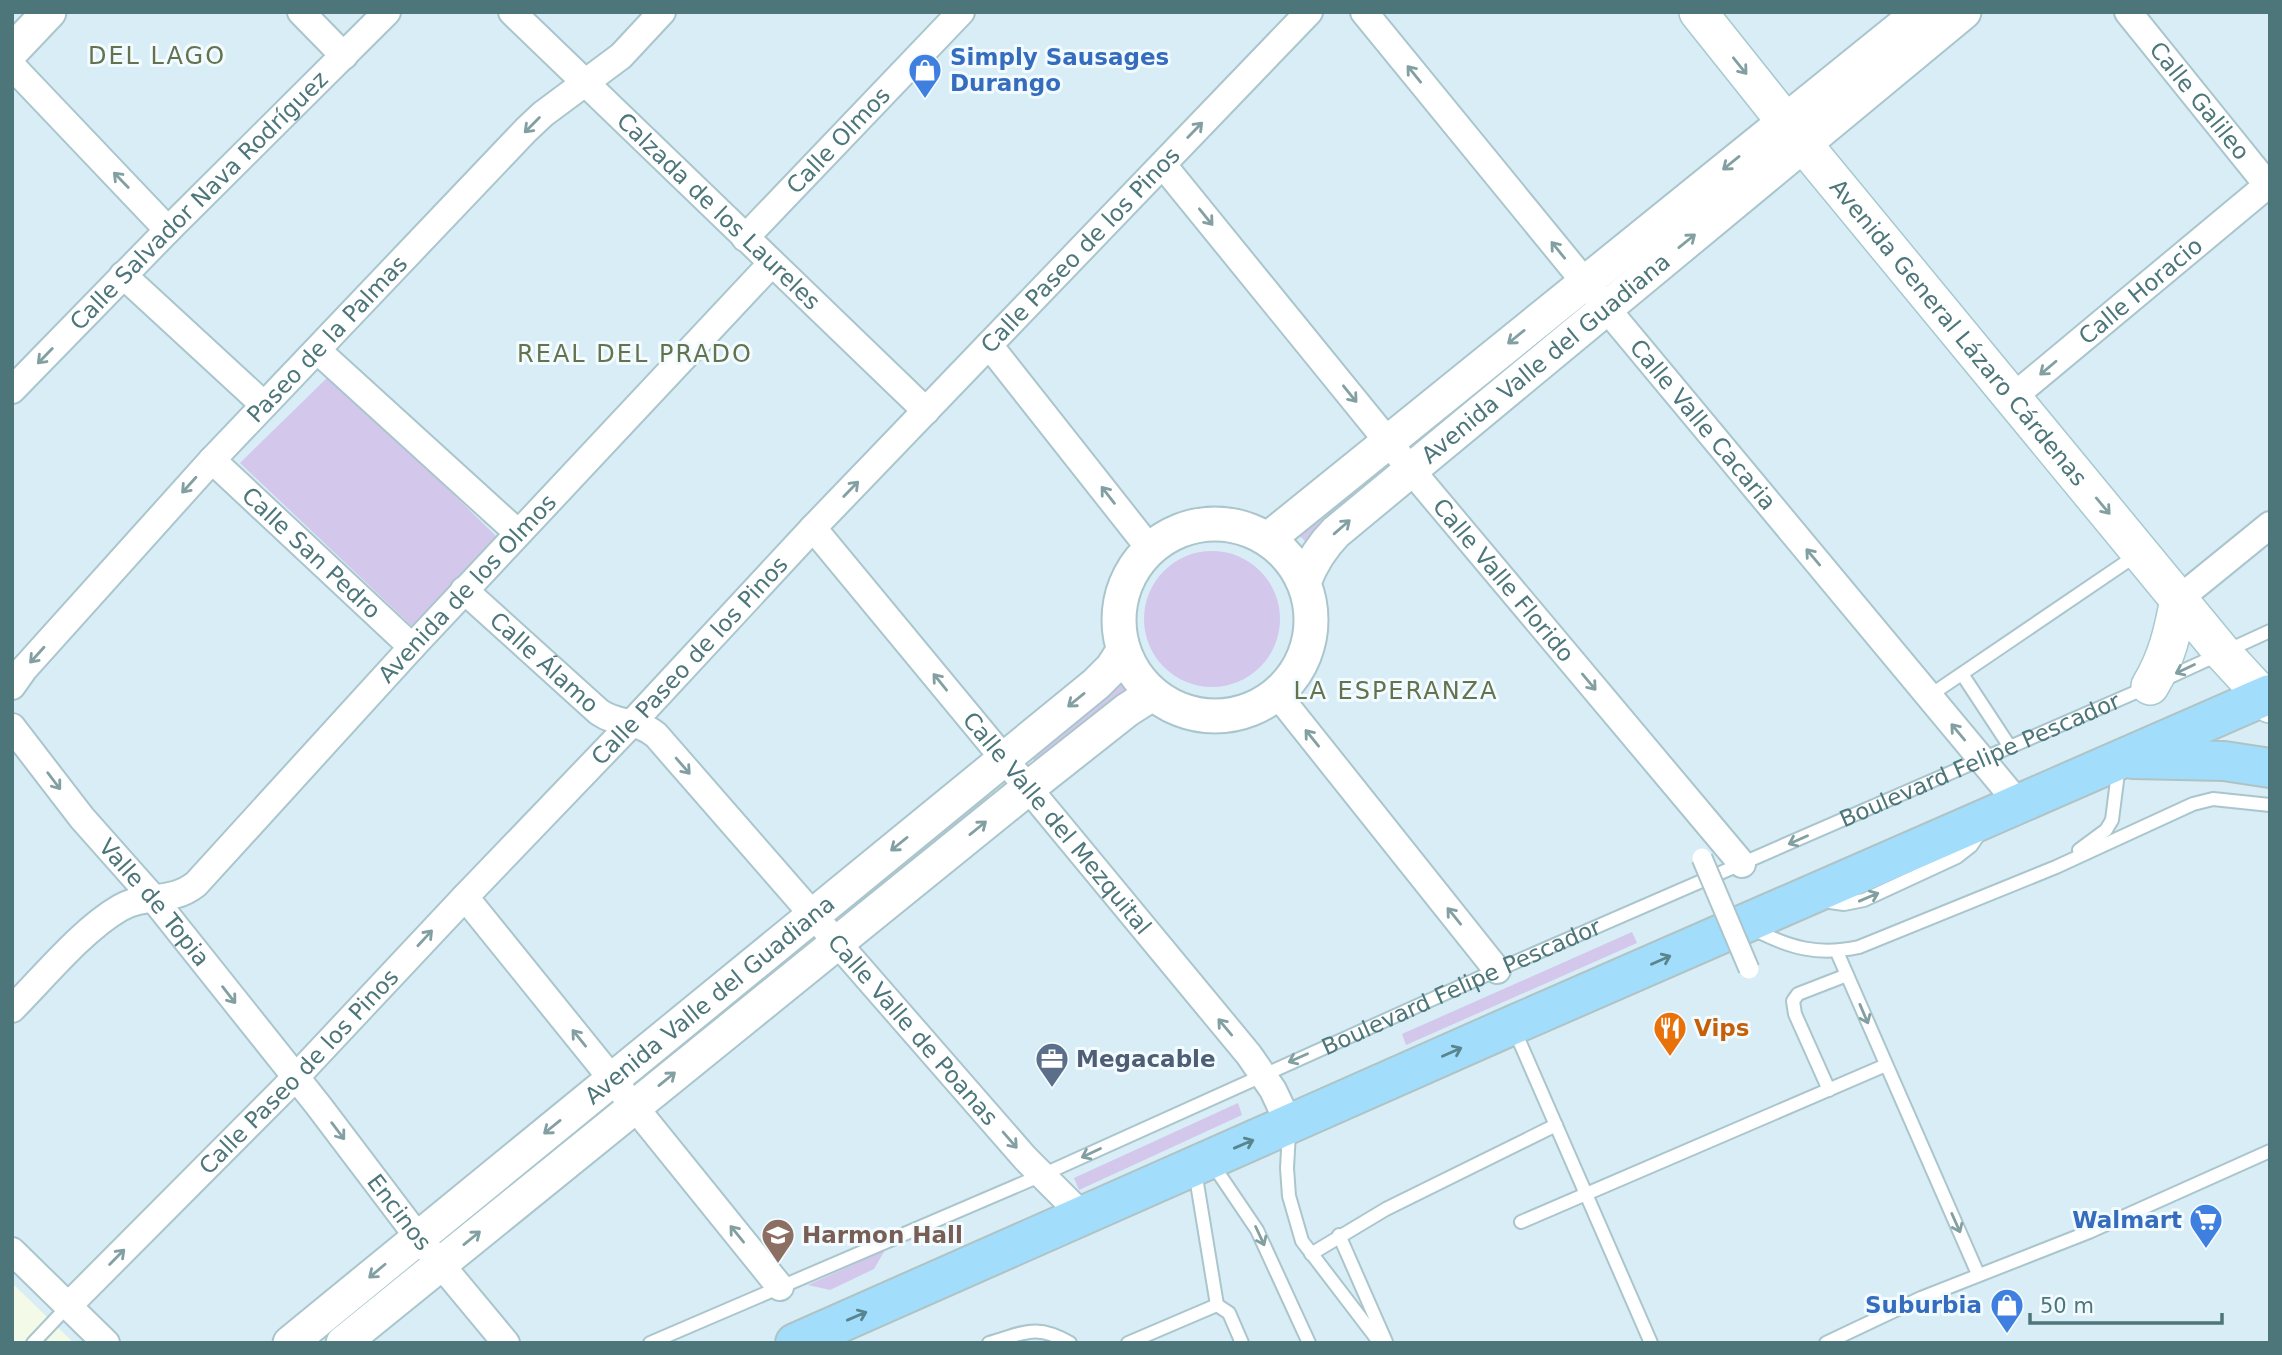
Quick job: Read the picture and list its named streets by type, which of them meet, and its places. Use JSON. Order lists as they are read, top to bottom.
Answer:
{
  "streets": {
    "main road": ["Avenida General Lázaro Cárdenas"],
    "street": [
      "Calle Galileo",
      "Calle Olmos",
      "Calle Salvador Nava Rodríguez",
      "Calzada de los Laureles",
      "Calle Paseo de los Pinos",
      "Calle Horacio",
      "Paseo de la Palmas",
      "Avenida Valle del Guadiana",
      "Calle Valle Cacaria",
      "Calle San Pedro",
      "Calle Valle Florido",
      "Avenida de los Olmos",
      "Calle Álamo",
      "Calle Valle del Mezquital",
      "Valle de Topia",
      "Calle Valle de Poanas",
      "Encinos"
    ],
    "lane": ["Boulevard Felipe Pescador"]
  },
  "crossings": [
    ["Calle Galileo", "Calle Horacio"],
    ["Calle Olmos", "Calzada de los Laureles"],
    ["Calzada de los Laureles", "Calle Paseo de los Pinos"],
    ["Calzada de los Laureles", "Paseo de la Palmas"],
    ["Calzada de los Laureles", "Avenida de los Olmos"],
    ["Calle Paseo de los Pinos", "Calle Valle Florido"],
    ["Calle Paseo de los Pinos", "Calle Álamo"],
    ["Calle Paseo de los Pinos", "Calle Valle del Mezquital"],
    ["Calle Paseo de los Pinos", "Valle de Topia"],
    ["Calle Paseo de los Pinos", "Calle Valle de Poanas"],
    ["Calle Paseo de los Pinos", "Encinos"],
    ["Calle Horacio", "Avenida General Lázaro Cárdenas"],
    ["Avenida General Lázaro Cárdenas", "Avenida Valle del Guadiana"],
    ["Avenida General Lázaro Cárdenas", "Boulevard Felipe Pescador"],
    ["Paseo de la Palmas", "Calle San Pedro"],
    ["Avenida Valle del Guadiana", "Calle Valle Cacaria"],
    ["Avenida Valle del Guadiana", "Calle Valle Florido"],
    ["Avenida Valle del Guadiana", "Calle Valle del Mezquital"],
    ["Avenida Valle del Guadiana", "Calle Valle de Poanas"],
    ["Avenida Valle del Guadiana", "Encinos"],
    ["Calle Valle Cacaria", "Boulevard Felipe Pescador"],
    ["Calle San Pedro", "Avenida de los Olmos"],
    ["Calle Valle Florido", "Boulevard Felipe Pescador"],
    ["Avenida de los Olmos", "Calle Álamo"],
    ["Avenida de los Olmos", "Valle de Topia"],
    ["Calle Álamo", "Calle Valle de Poanas"],
    ["Boulevard Felipe Pescador", "Calle Valle del Mezquital"],
    ["Boulevard Felipe Pescador", "Calle Valle de Poanas"],
    ["Valle de Topia", "Encinos"]
  ],
  "one_way": [
    "Calle Paseo de los Pinos",
    "Calle Horacio",
    "Avenida General Lázaro Cárdenas",
    "Paseo de la Palmas",
    "Calle Valle Cacaria",
    "Calle Valle Florido",
    "Boulevard Felipe Pescador",
    "Calle Valle del Mezquital",
    "Valle de Topia",
    "Calle Valle de Poanas",
    "Encinos"
  ],
  "districts": ["DEL LAGO", "REAL DEL PRADO", "LA ESPERANZA"],
  "places": {
    "shop": ["Simply Sausages Durango", "Suburbia"],
    "restaurant": ["Vips"],
    "office": ["Megacable"],
    "supermarket": ["Walmart"],
    "school or university": ["Harmon Hall"]
  },
  "scale_bar": "50 m"
}
